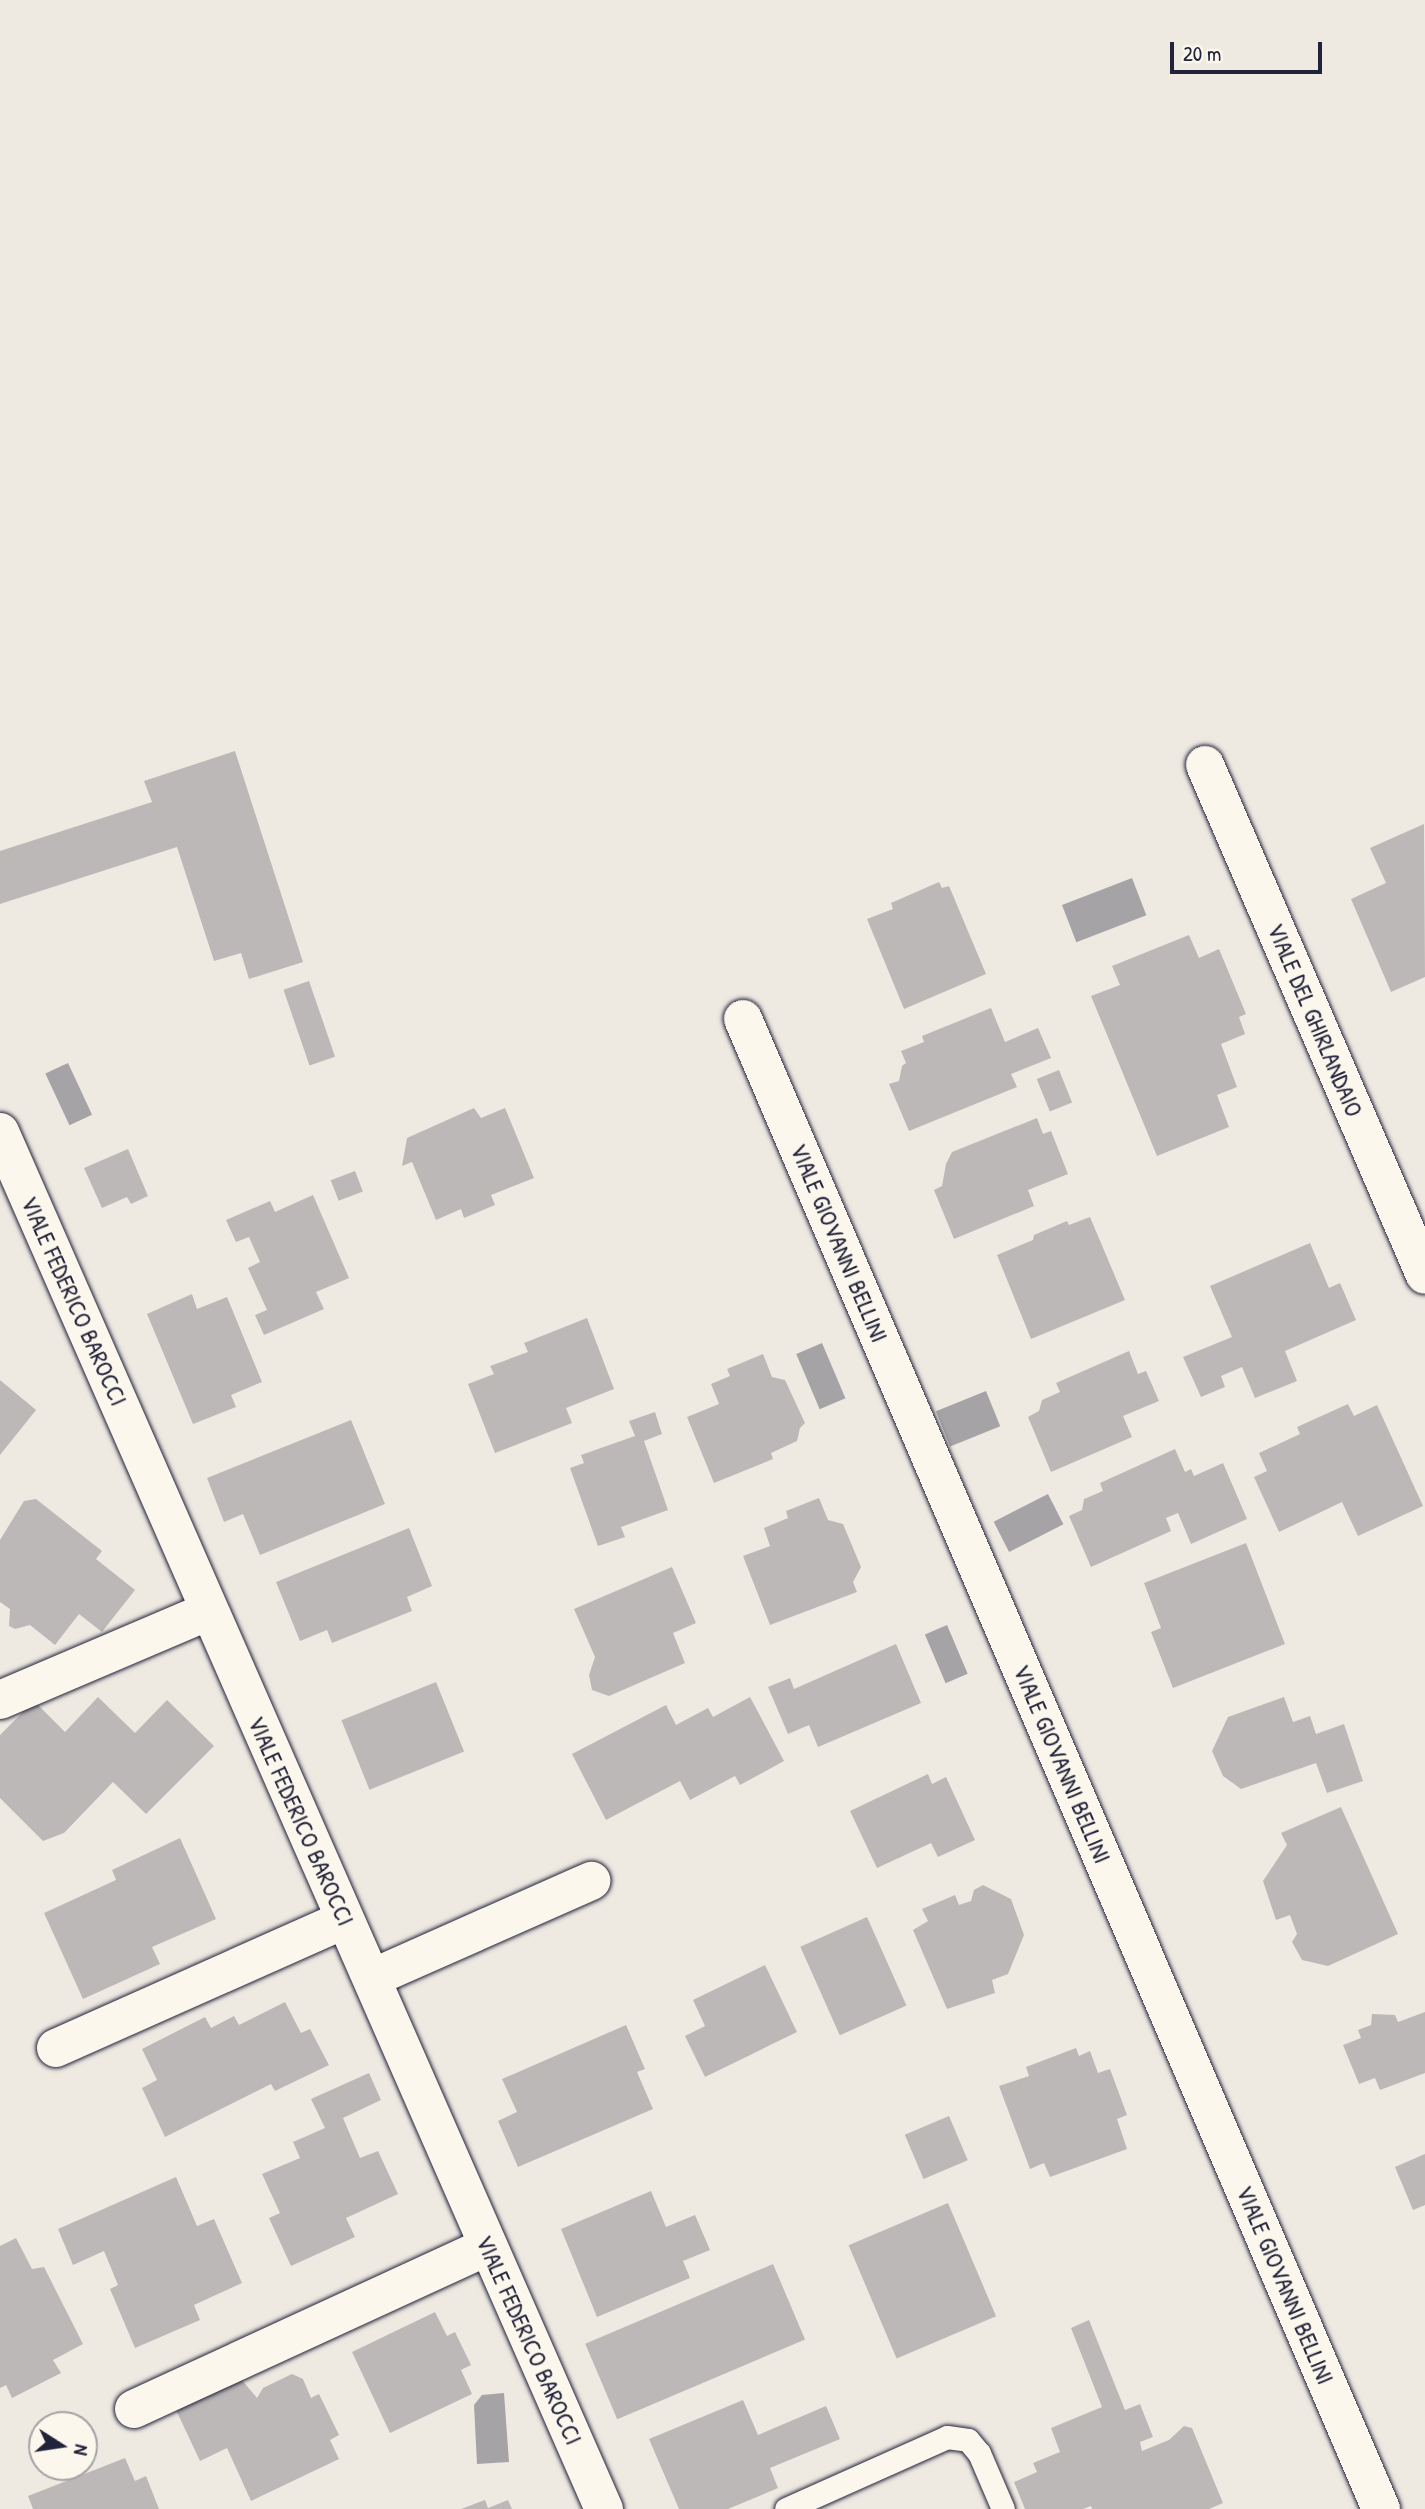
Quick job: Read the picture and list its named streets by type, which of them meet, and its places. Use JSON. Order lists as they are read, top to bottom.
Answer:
{
  "streets": {
    "street": ["VIALE DEL GHIRLANDAIO", "VIALE GIOVANNI BELLINI", "VIALE FEDERICO BAROCCI"]
  },
  "scale_bar": "20 m",
  "north": "right"
}
